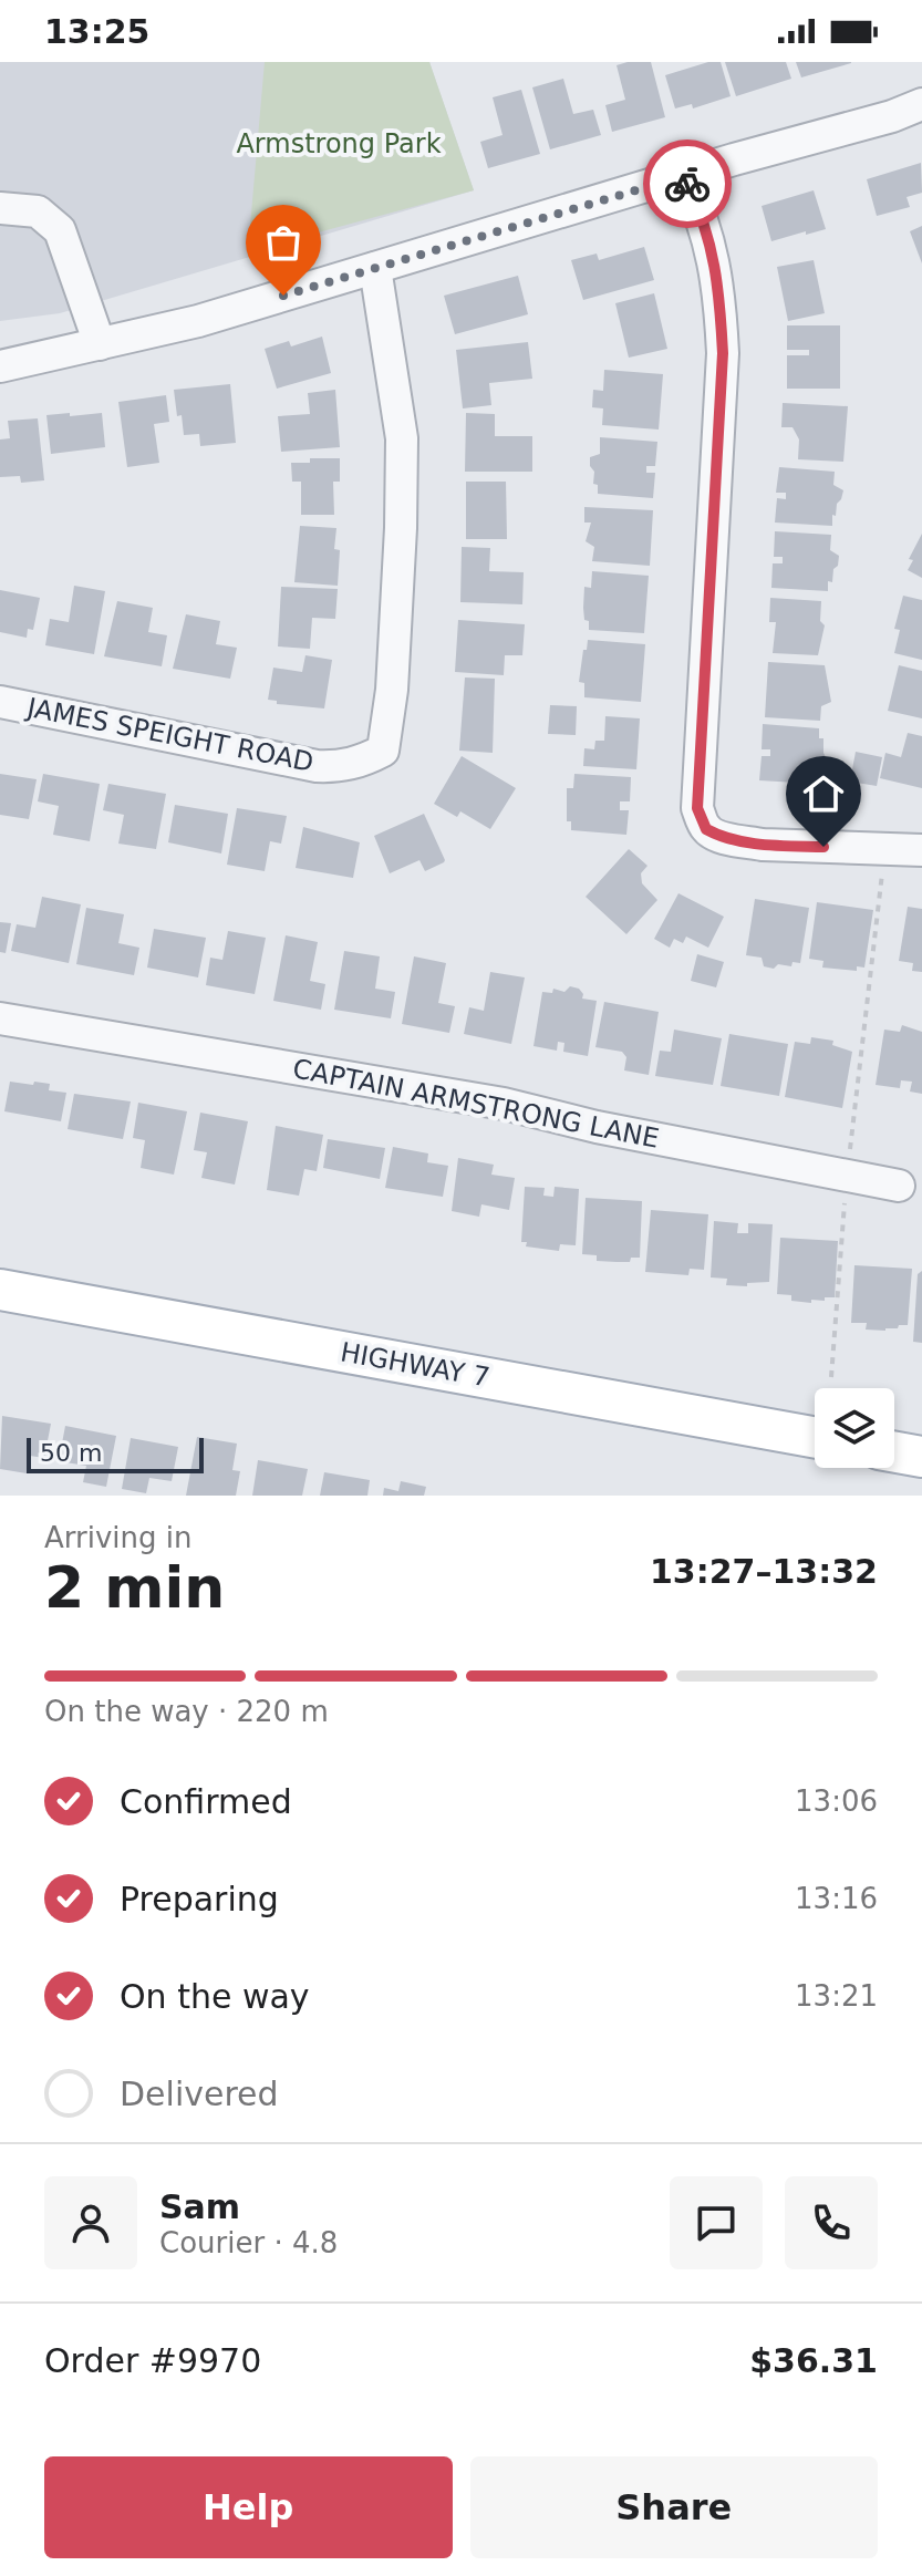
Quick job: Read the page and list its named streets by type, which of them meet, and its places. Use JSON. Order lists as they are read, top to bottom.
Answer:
{
  "streets": {
    "main road": ["HIGHWAY 7"],
    "street": ["JAMES SPEIGHT ROAD", "CAPTAIN ARMSTRONG LANE"]
  },
  "parks": ["Armstrong Park"],
  "scale_bar": "50 m",
  "page": {
    "status": "13:25",
    "scale": "50 m",
    "heading": ["2 min", "Arriving in", "13:27–13:32"],
    "panel": [
      "Sam",
      "Courier · 4.8",
      "Order #9970",
      "$36.31"
    ],
    "bar": "On the way · 220 m",
    "list": [
      ["Confirmed", "13:06"],
      ["Preparing", "13:16"],
      ["On the way", "13:21"],
      "Delivered"
    ],
    "buttons": ["Help", "Share"]
  }
}
